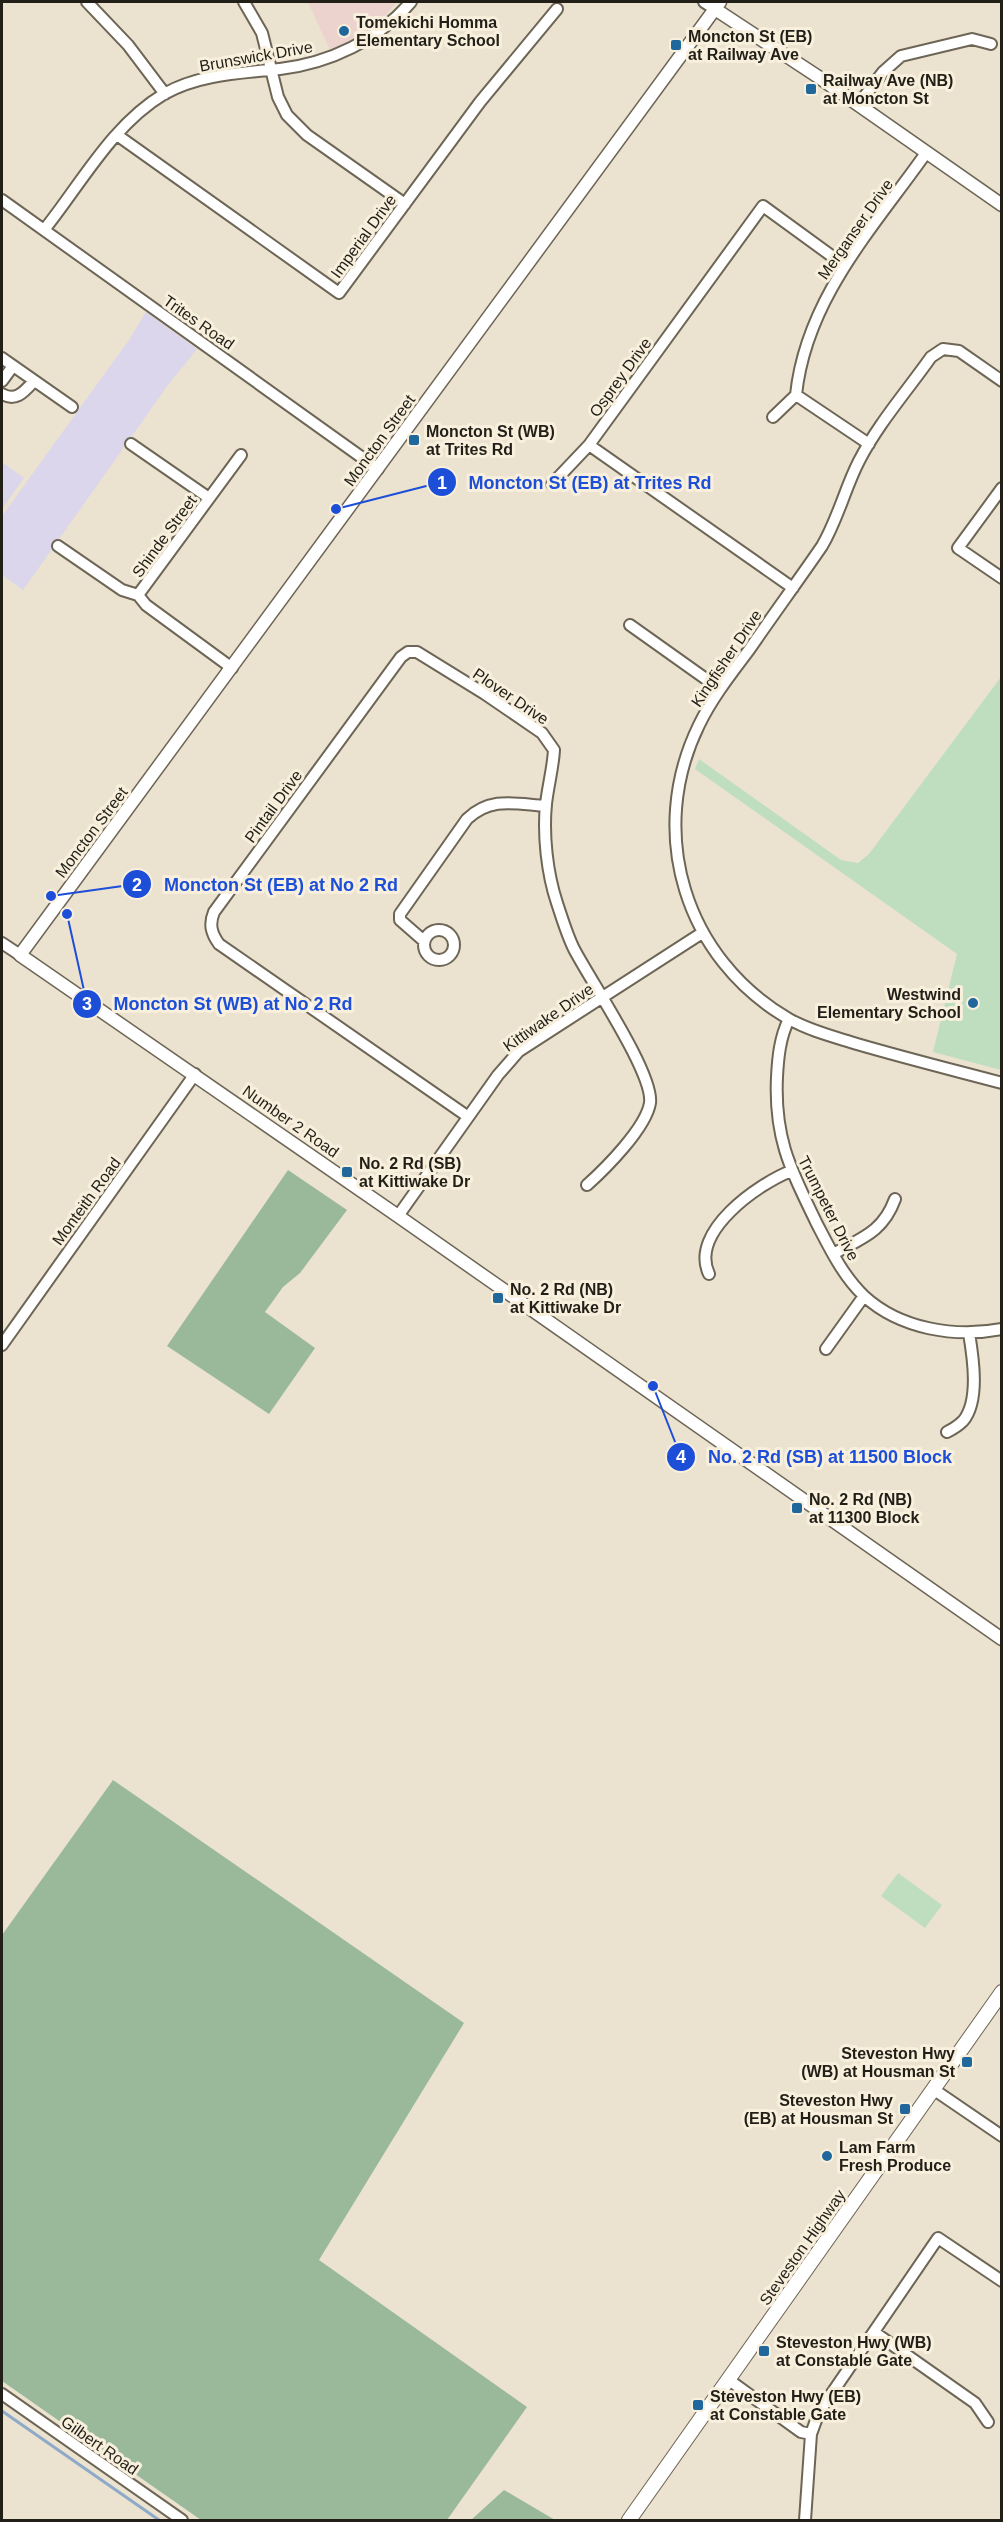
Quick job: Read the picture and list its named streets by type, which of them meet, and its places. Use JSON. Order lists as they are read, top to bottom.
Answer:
{
  "streets": {
    "main road": ["Steveston Highway"],
    "street": [
      "Brunswick Drive",
      "Merganser Drive",
      "Imperial Drive",
      "Trites Road",
      "Osprey Drive",
      "Moncton Street",
      "Shinde Street",
      "Kingfisher Drive",
      "Plover Drive",
      "Pintail Drive",
      "Kittiwake Drive",
      "Number 2 Road",
      "Monteith Road",
      "Trumpeter Drive",
      "Gilbert Road"
    ]
  },
  "crossings": [
    ["Brunswick Drive", "Imperial Drive"],
    ["Brunswick Drive", "Trites Road"],
    ["Merganser Drive", "Osprey Drive"],
    ["Trites Road", "Moncton Street"],
    ["Moncton Street", "Shinde Street"],
    ["Moncton Street", "Number 2 Road"],
    ["Kingfisher Drive", "Kittiwake Drive"],
    ["Kingfisher Drive", "Trumpeter Drive"],
    ["Plover Drive", "Pintail Drive"],
    ["Plover Drive", "Kittiwake Drive"],
    ["Pintail Drive", "Kittiwake Drive"],
    ["Kittiwake Drive", "Number 2 Road"],
    ["Number 2 Road", "Monteith Road"]
  ],
  "places": {
    "other": [
      "Tomekichi Homma Elementary School",
      "Moncton St (EB) at Trites Rd",
      "Moncton St (EB) at No 2 Rd",
      "Moncton St (WB) at No 2 Rd",
      "Westwind Elementary School",
      "No. 2 Rd (SB) at 11500 Block",
      "Lam Farm Fresh Produce"
    ],
    "transit": [
      "Moncton St (EB) at Railway Ave",
      "Railway Ave (NB) at Moncton St",
      "Moncton St (WB) at Trites Rd",
      "No. 2 Rd (SB) at Kittiwake Dr",
      "No. 2 Rd (NB) at Kittiwake Dr",
      "No. 2 Rd (NB) at 11300 Block",
      "Steveston Hwy (WB) at Housman St",
      "Steveston Hwy (EB) at Housman St",
      "Steveston Hwy (WB) at Constable Gate",
      "Steveston Hwy (EB) at Constable Gate"
    ]
  }
}
